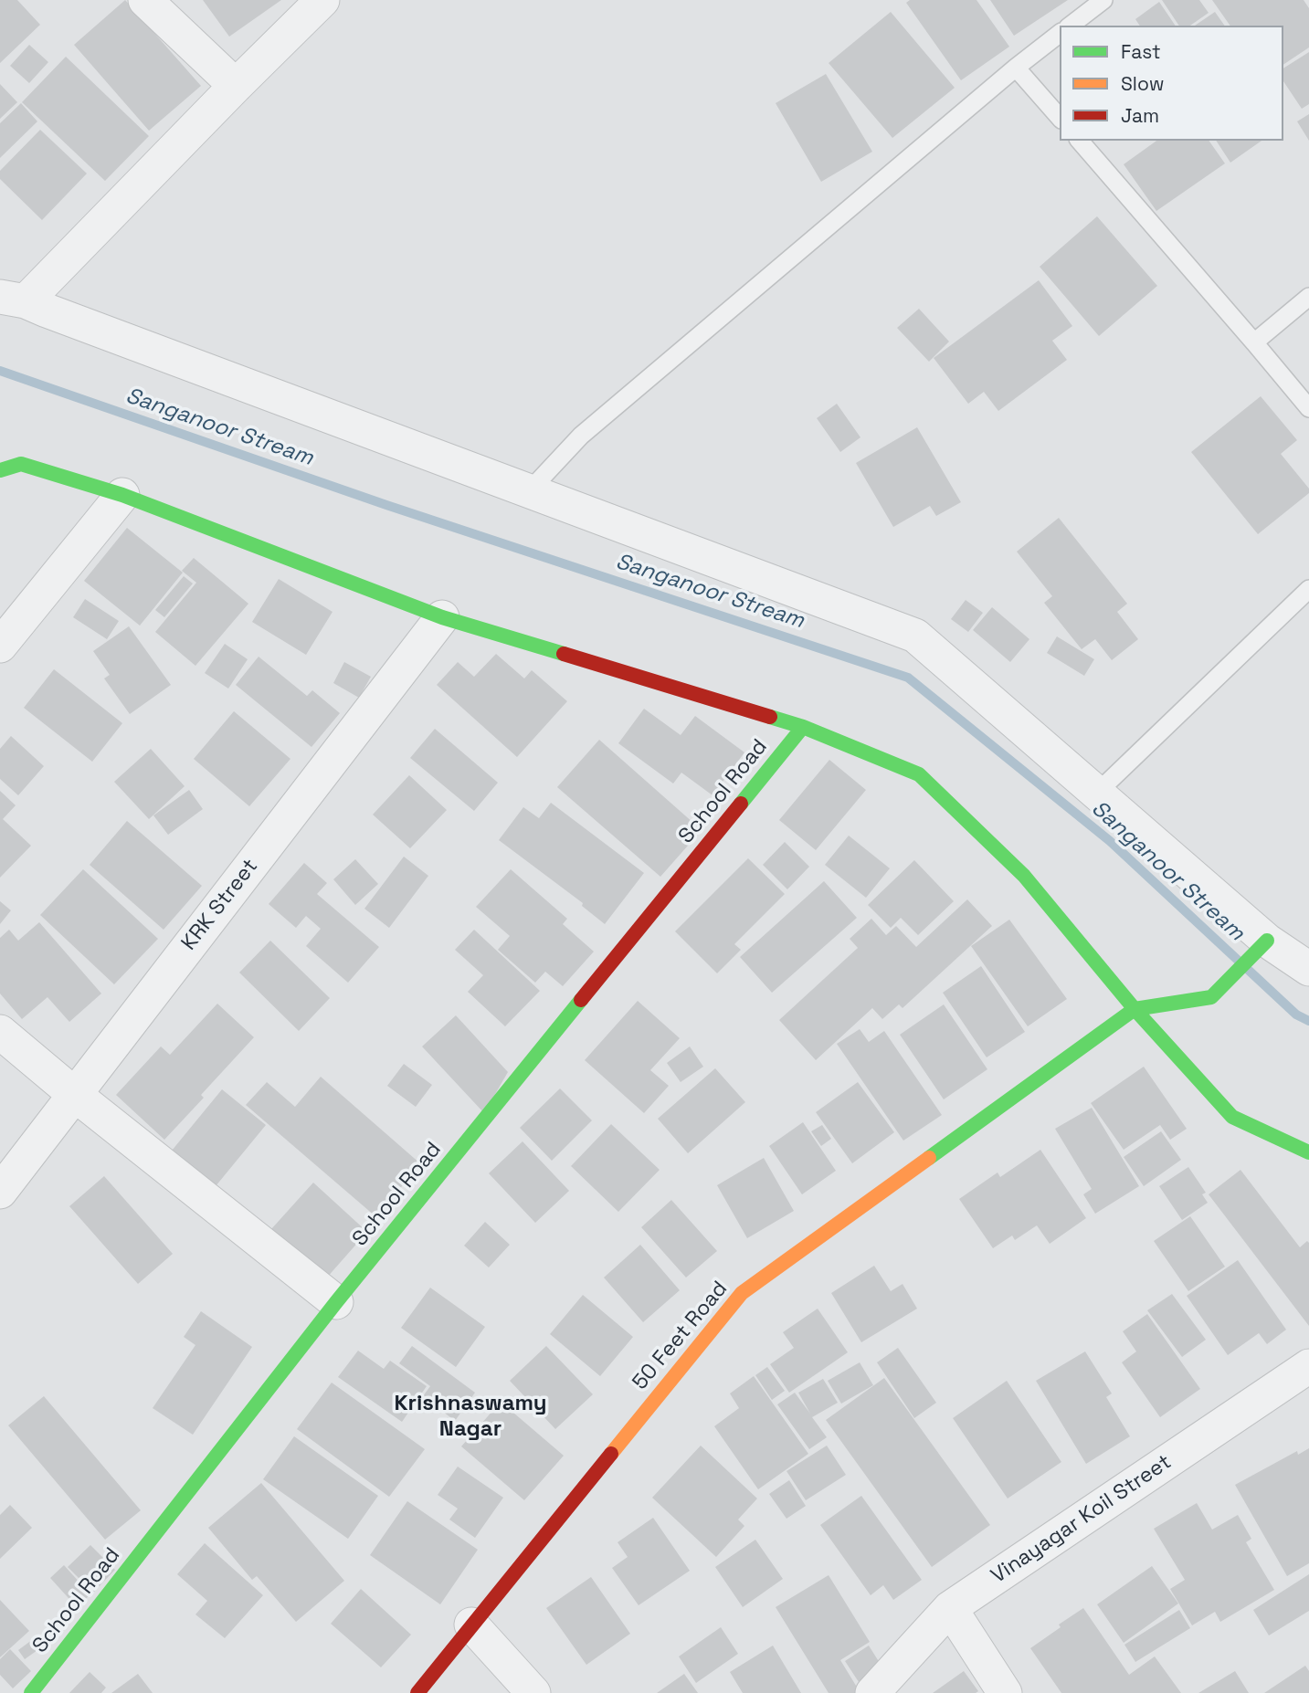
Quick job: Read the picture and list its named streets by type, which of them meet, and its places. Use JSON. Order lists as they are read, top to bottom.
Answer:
{
  "streets": {
    "street": [
      "School Road",
      "KRK Street",
      "50 Feet Road",
      "Vinayagar Koil Street"
    ]
  },
  "districts": ["Krishnaswamy Nagar"],
  "water": ["Sanganoor Stream"],
  "legend": ["Fast", "Slow", "Jam"]
}
